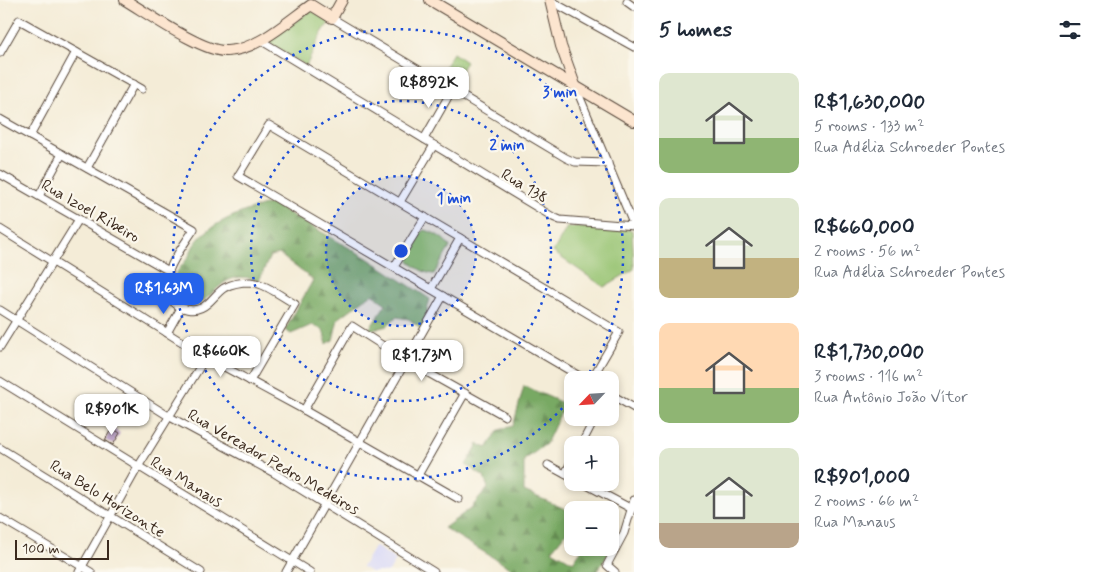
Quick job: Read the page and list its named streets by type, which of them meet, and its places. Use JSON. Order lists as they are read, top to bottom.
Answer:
{
  "streets": {
    "street": [
      "Rua 138",
      "Rua Izoel Ribeiro",
      "Rua Vereador Pedro Medeiros",
      "Rua Manaus",
      "Rua Belo Horizonte"
    ]
  },
  "scale_bar": "100 m",
  "north": "bottom left",
  "page": {
    "heading": "5 homes",
    "list": [
      {
        "name": "R$1,630,000",
        "note": "5 rooms · 133 m² · Rua Adélia Schroeder Pontes"
      },
      {
        "name": "R$660,000",
        "note": "2 rooms · 56 m² · Rua Adélia Schroeder Pontes"
      },
      {
        "name": "R$1,730,000",
        "note": "3 rooms · 116 m² · Rua Antônio João Vítor"
      },
      {
        "name": "R$901,000",
        "note": "2 rooms · 66 m² · Rua Manaus"
      }
    ],
    "price": [
      "R$892K",
      "R$1.63M",
      "R$660K",
      "R$1.73M",
      "R$901K"
    ],
    "map_buttons": ["+", "−"],
    "scale": "100 m"
  },
  "rings": ["3 min", "2 min", "1 min"]
}
